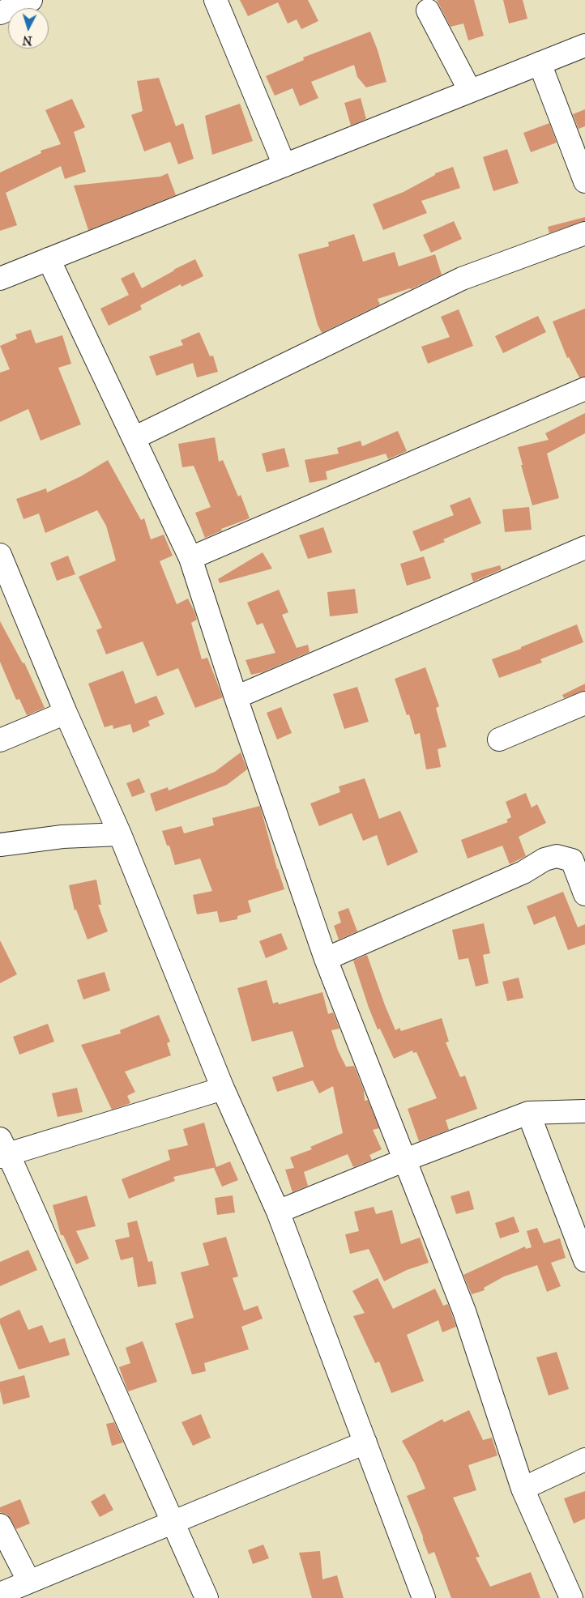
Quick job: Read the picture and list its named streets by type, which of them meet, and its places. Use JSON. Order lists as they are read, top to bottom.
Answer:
{
  "north": "bottom"
}
